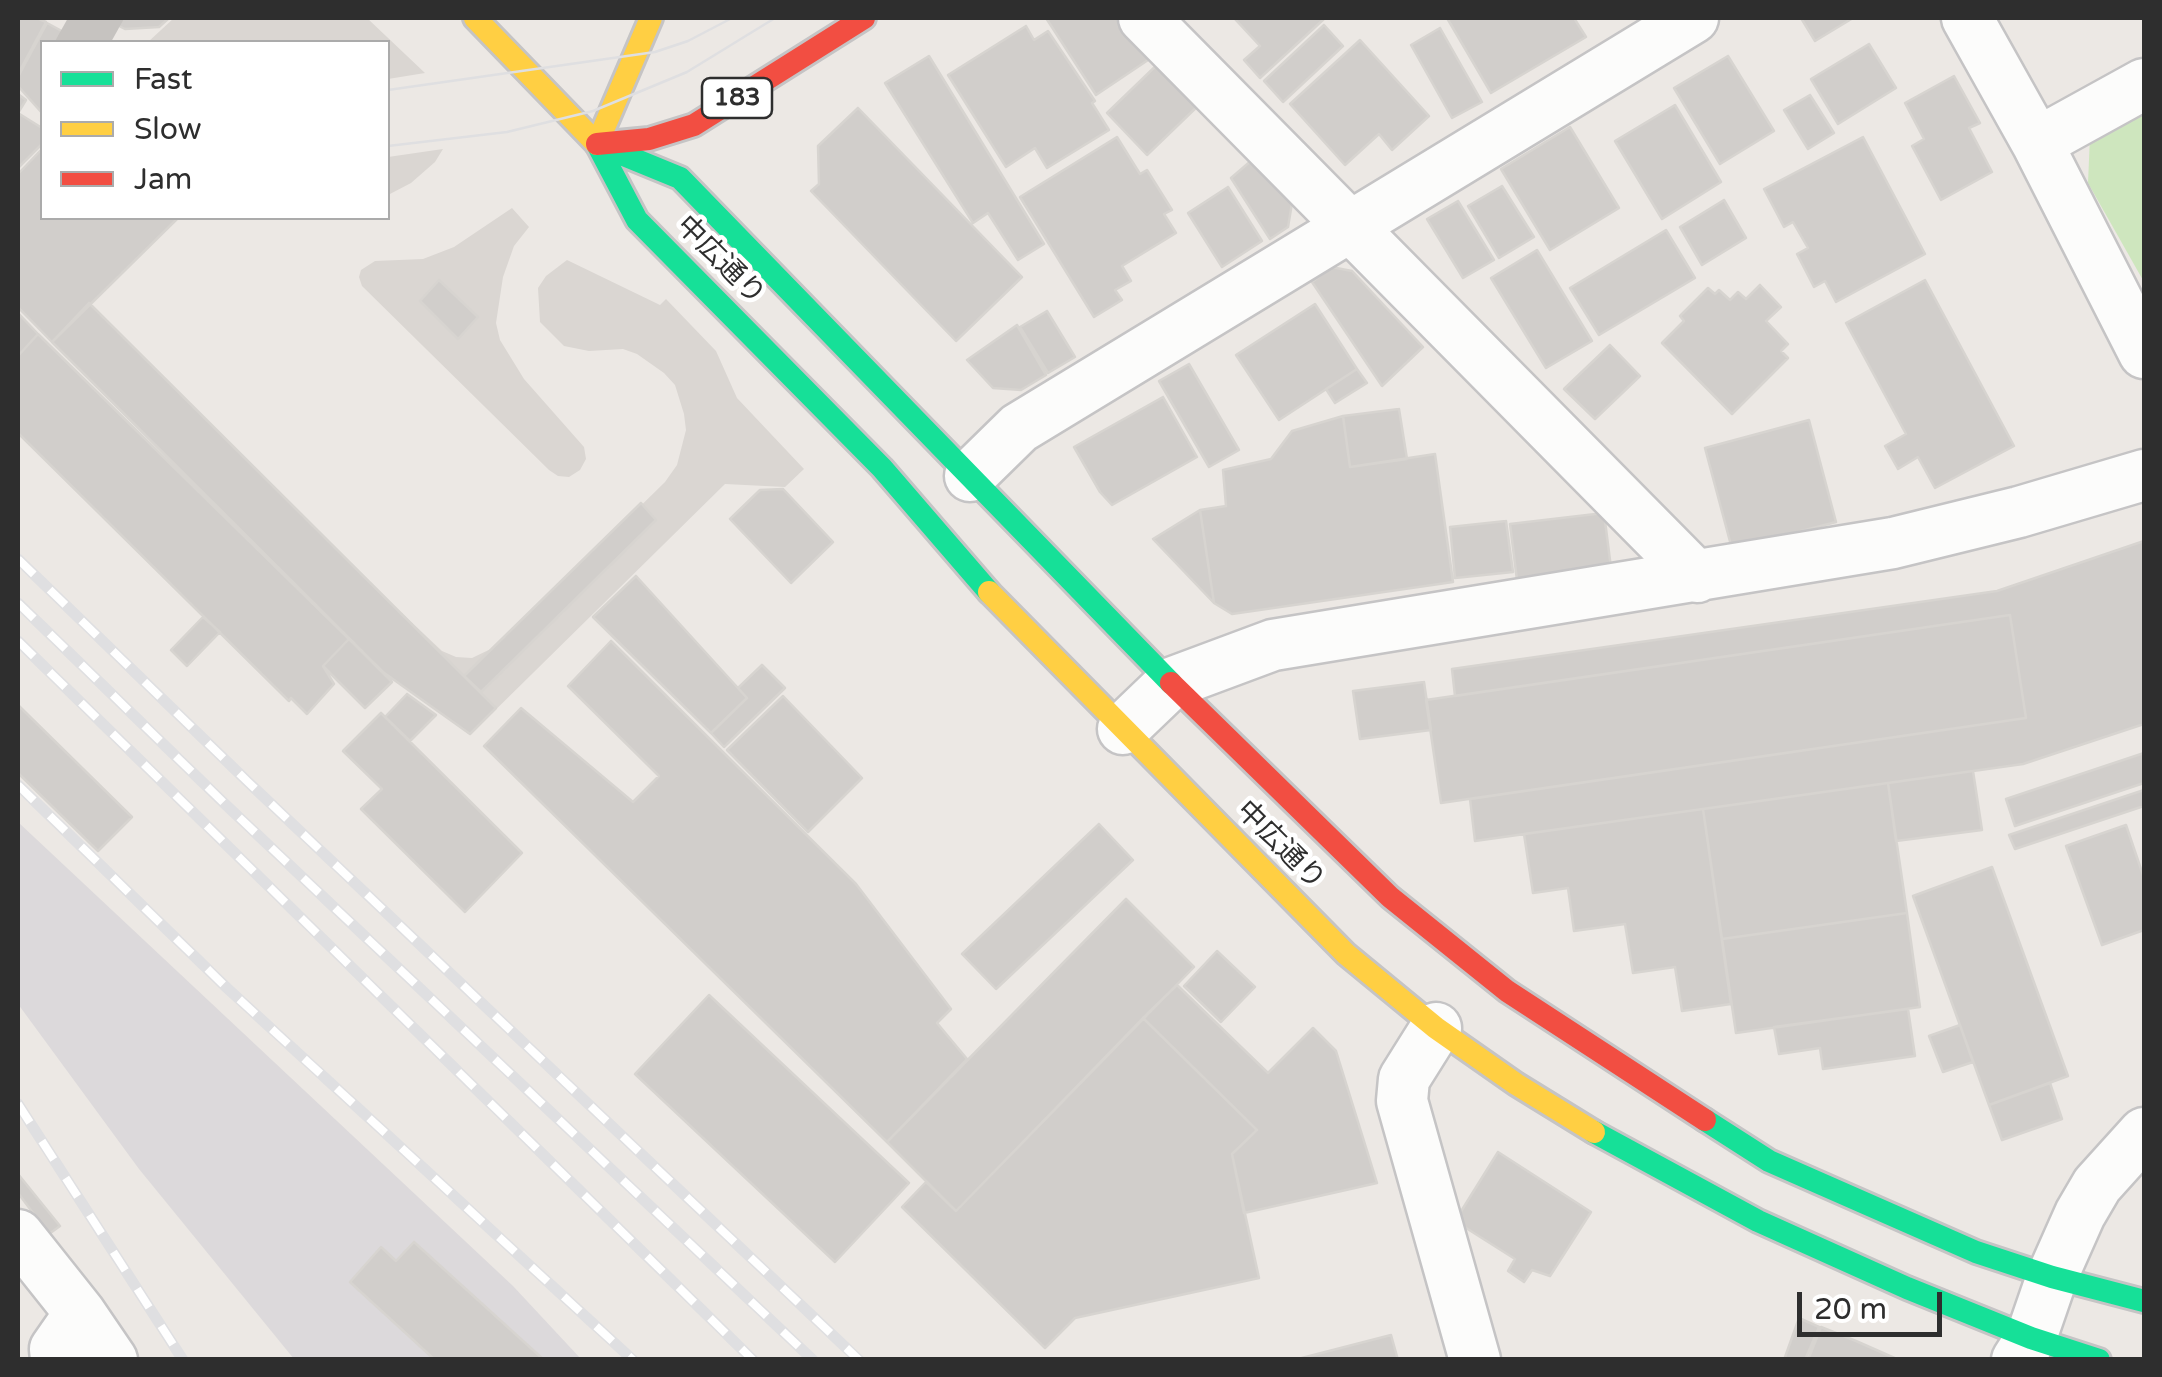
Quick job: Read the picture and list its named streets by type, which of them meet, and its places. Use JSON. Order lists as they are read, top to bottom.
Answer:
{
  "streets": {
    "main road": ["183", "中広通り"]
  },
  "crossings": [
    ["183", "中広通り"]
  ],
  "legend": ["Fast", "Slow", "Jam"],
  "scale_bar": "20 m"
}
